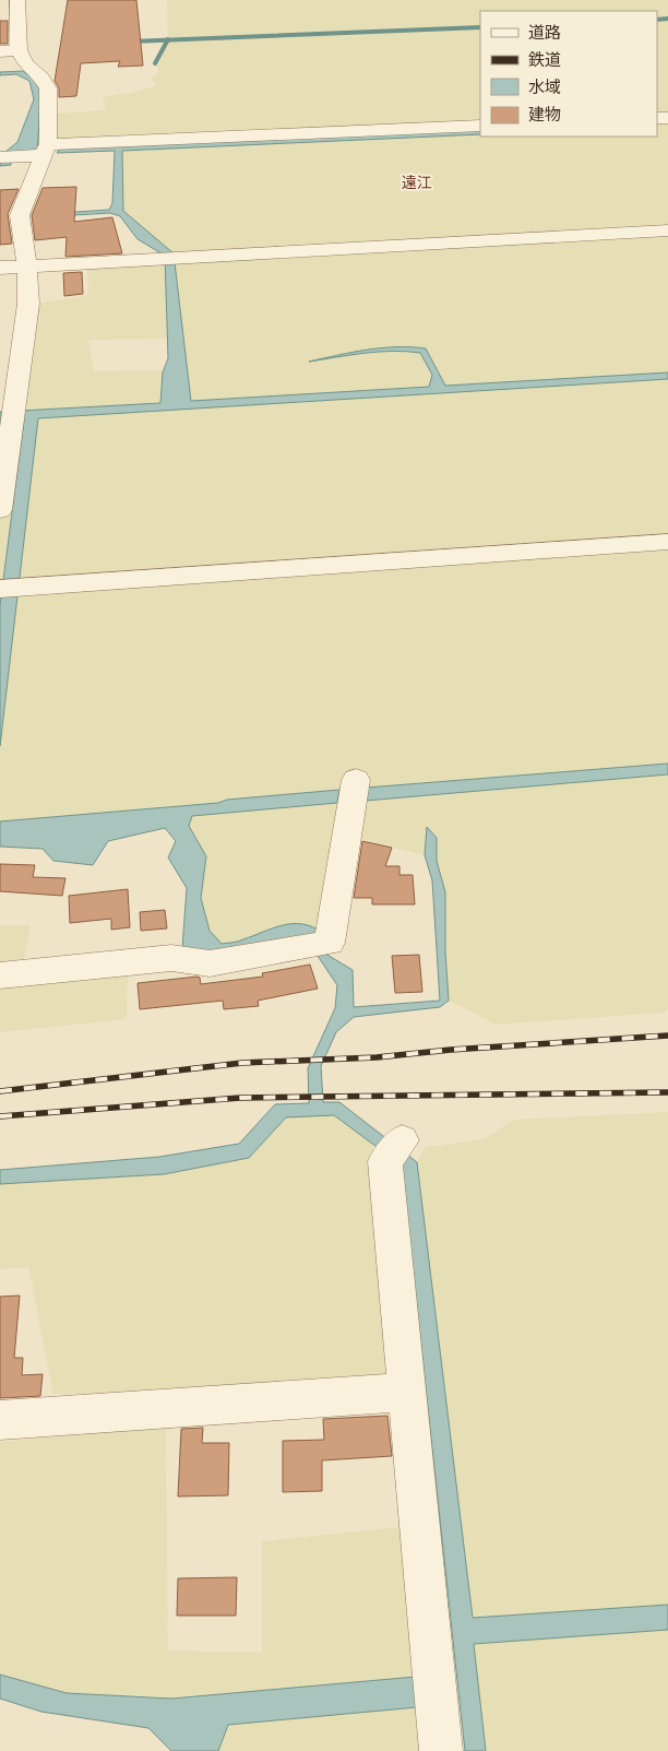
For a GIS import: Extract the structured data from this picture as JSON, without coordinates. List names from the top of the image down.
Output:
{
  "districts": ["遠江"],
  "legend": [
    "道路",
    "鉄道",
    "水域",
    "建物"
  ]
}
